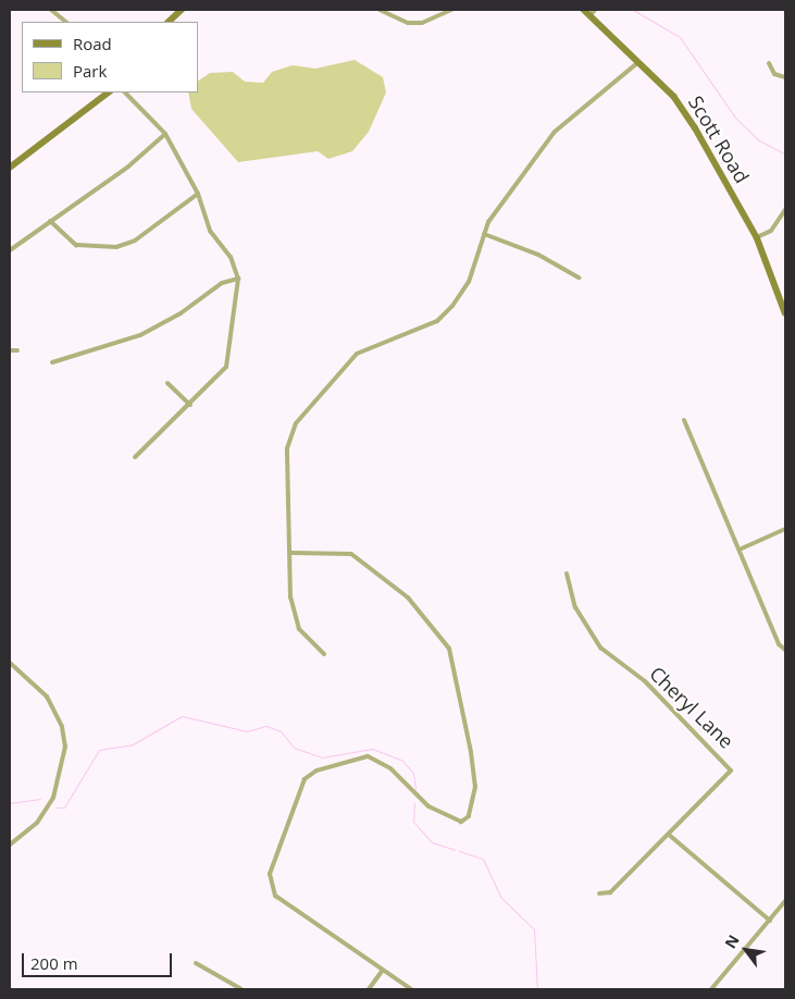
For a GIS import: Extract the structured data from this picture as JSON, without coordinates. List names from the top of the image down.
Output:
{
  "streets": {
    "main road": ["Scott Road"],
    "street": ["Cheryl Lane"]
  },
  "legend": ["Road", "Park"],
  "scale_bar": "200 m",
  "north": "top left"
}
